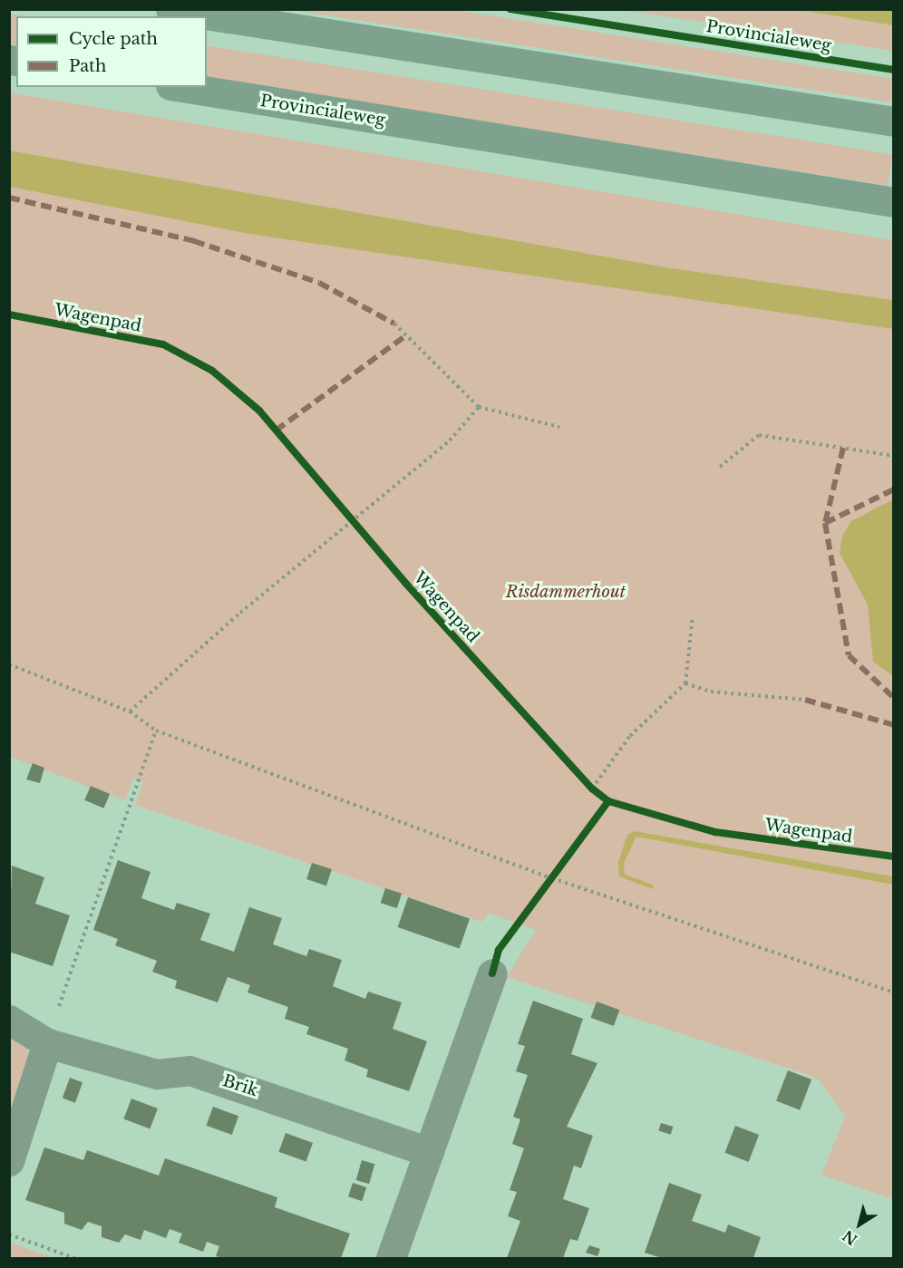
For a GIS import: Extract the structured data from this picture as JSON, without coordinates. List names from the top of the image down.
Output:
{
  "streets": {
    "main road": ["Provincialeweg"],
    "street": ["Brik"],
    "cycle path": ["Wagenpad"]
  },
  "parks": ["Risdammerhout"],
  "legend": ["Cycle path", "Path"],
  "north": "bottom left"
}
